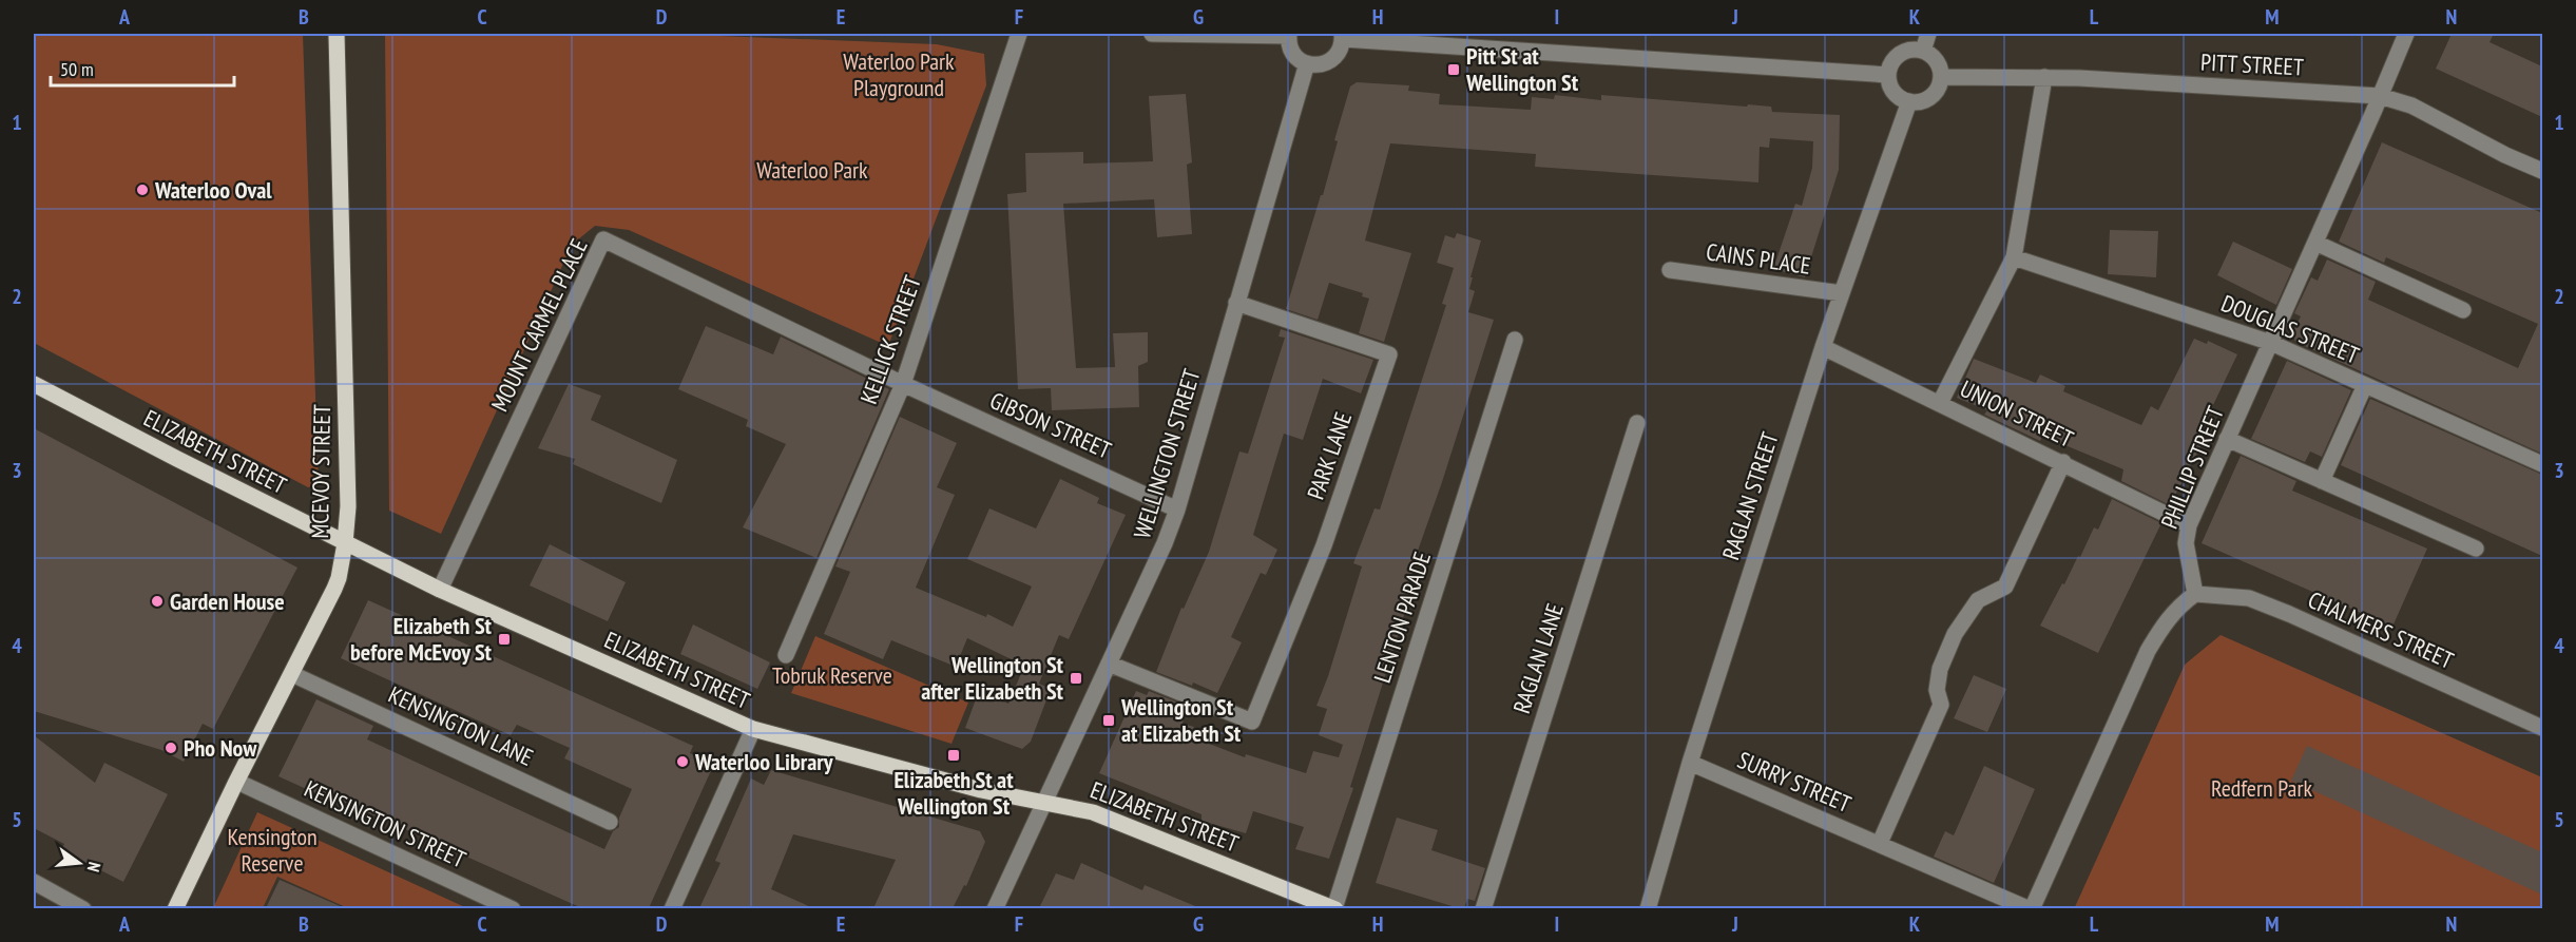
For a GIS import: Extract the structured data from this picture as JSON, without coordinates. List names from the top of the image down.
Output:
{
  "streets": {
    "main road": ["ELIZABETH STREET", "MCEVOY STREET"],
    "street": [
      "PITT STREET",
      "CAINS PLACE",
      "MOUNT CARMEL PLACE",
      "DOUGLAS STREET",
      "KELLICK STREET",
      "UNION STREET",
      "GIBSON STREET",
      "WELLINGTON STREET",
      "PARK LANE",
      "PHILLIP STREET",
      "RAGLAN STREET",
      "LENTON PARADE",
      "CHALMERS STREET",
      "RAGLAN LANE",
      "KENSINGTON LANE",
      "SURRY STREET",
      "KENSINGTON STREET"
    ]
  },
  "crossings": [
    ["PITT STREET", "PHILLIP STREET"],
    ["PITT STREET", "RAGLAN STREET"],
    ["CAINS PLACE", "RAGLAN STREET"],
    ["MOUNT CARMEL PLACE", "KELLICK STREET"],
    ["MOUNT CARMEL PLACE", "GIBSON STREET"],
    ["MOUNT CARMEL PLACE", "ELIZABETH STREET"],
    ["DOUGLAS STREET", "PHILLIP STREET"],
    ["KELLICK STREET", "GIBSON STREET"],
    ["UNION STREET", "PHILLIP STREET"],
    ["UNION STREET", "RAGLAN STREET"],
    ["GIBSON STREET", "WELLINGTON STREET"],
    ["ELIZABETH STREET", "WELLINGTON STREET"],
    ["ELIZABETH STREET", "MCEVOY STREET"],
    ["ELIZABETH STREET", "LENTON PARADE"],
    ["WELLINGTON STREET", "PARK LANE"],
    ["PHILLIP STREET", "CHALMERS STREET"],
    ["MCEVOY STREET", "KENSINGTON LANE"],
    ["MCEVOY STREET", "KENSINGTON STREET"],
    ["RAGLAN STREET", "SURRY STREET"]
  ],
  "parks": [
    "Waterloo Park Playground",
    "Waterloo Park",
    "Tobruk Reserve",
    "Redfern Park",
    "Kensington Reserve"
  ],
  "places": {
    "transit": [
      "Pitt St at Wellington St",
      "Elizabeth St before McEvoy St",
      "Wellington St after Elizabeth St",
      "Wellington St at Elizabeth St",
      "Elizabeth St at Wellington St"
    ],
    "other": [
      "Waterloo Oval",
      "Garden House",
      "Pho Now",
      "Waterloo Library"
    ]
  },
  "scale_bar": "50 m",
  "north": "right",
  "grid": {
    "columns": [
      "A",
      "B",
      "C",
      "D",
      "E",
      "F",
      "G",
      "H",
      "I",
      "J",
      "K",
      "L",
      "M",
      "N"
    ],
    "rows": [
      "1",
      "2",
      "3",
      "4",
      "5"
    ]
  }
}
